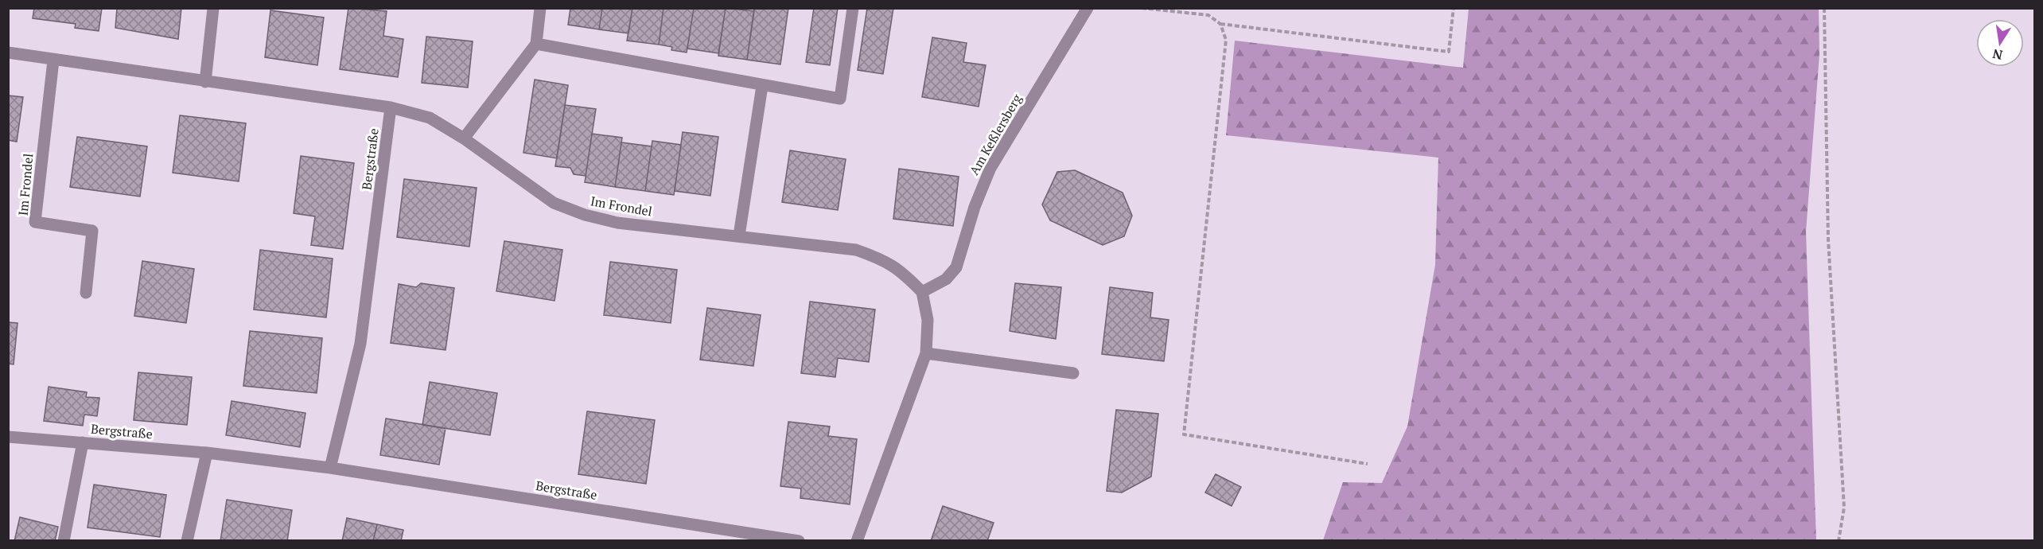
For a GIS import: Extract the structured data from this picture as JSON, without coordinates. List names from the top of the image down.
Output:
{
  "streets": {
    "street": ["Am Keßlersberg", "Bergstraße", "Im Frondel"]
  },
  "crossings": [
    ["Am Keßlersberg", "Im Frondel"],
    ["Bergstraße", "Im Frondel"]
  ],
  "north": "bottom"
}
